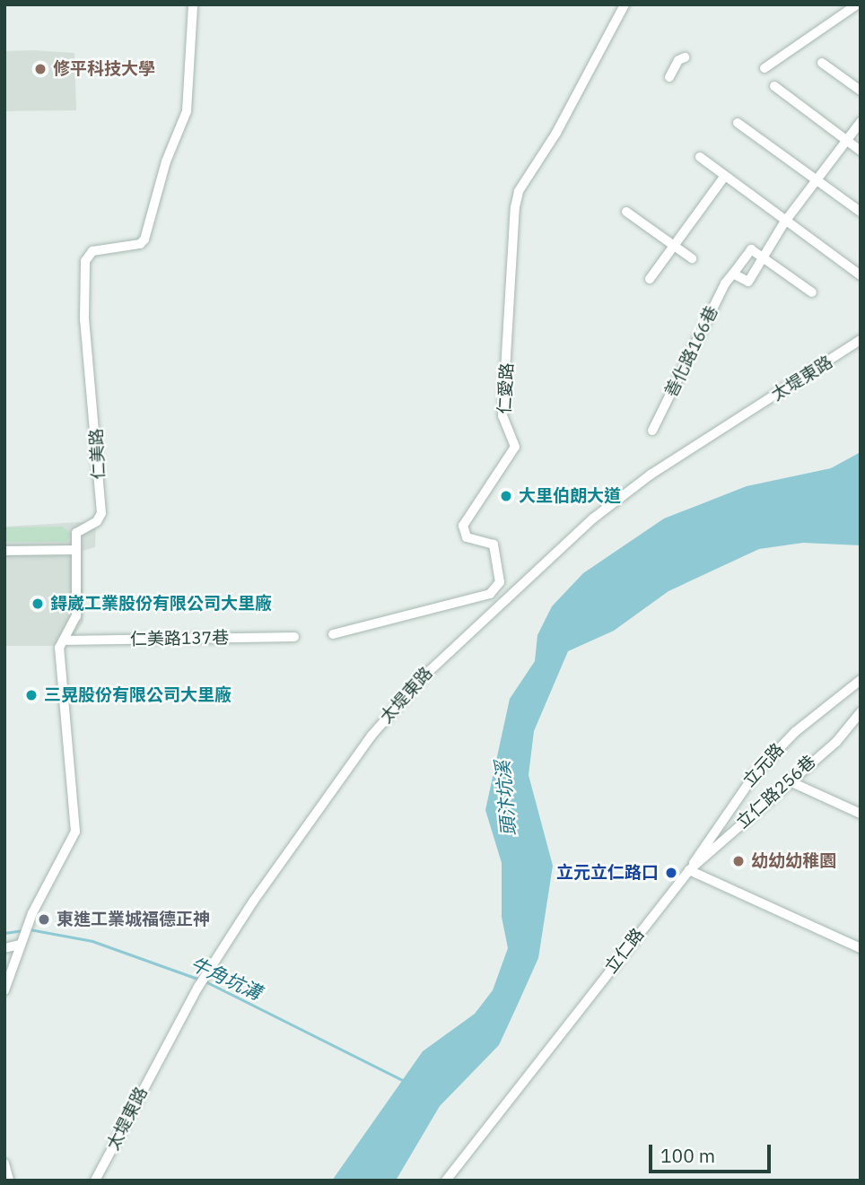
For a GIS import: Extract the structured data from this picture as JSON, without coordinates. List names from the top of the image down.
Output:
{
  "streets": {
    "street": [
      "善化路166巷",
      "太堤東路",
      "仁愛路",
      "仁美路",
      "仁美路137巷",
      "立元路",
      "立仁路256巷",
      "立仁路"
    ]
  },
  "crossings": [
    ["仁美路", "仁美路137巷"],
    ["立元路", "立仁路256巷"],
    ["立元路", "立仁路"],
    ["立仁路256巷", "立仁路"]
  ],
  "water": ["頭汴坑溪", "牛角坑溝"],
  "places": [
    "修平科技大學",
    "大里伯朗大道",
    "鍀崴工業股份有限公司大里廠",
    "三晃股份有限公司大里廠",
    "幼幼幼稚園",
    "立元立仁路口",
    "東進工業城福德正神"
  ],
  "scale_bar": "100 m"
}
